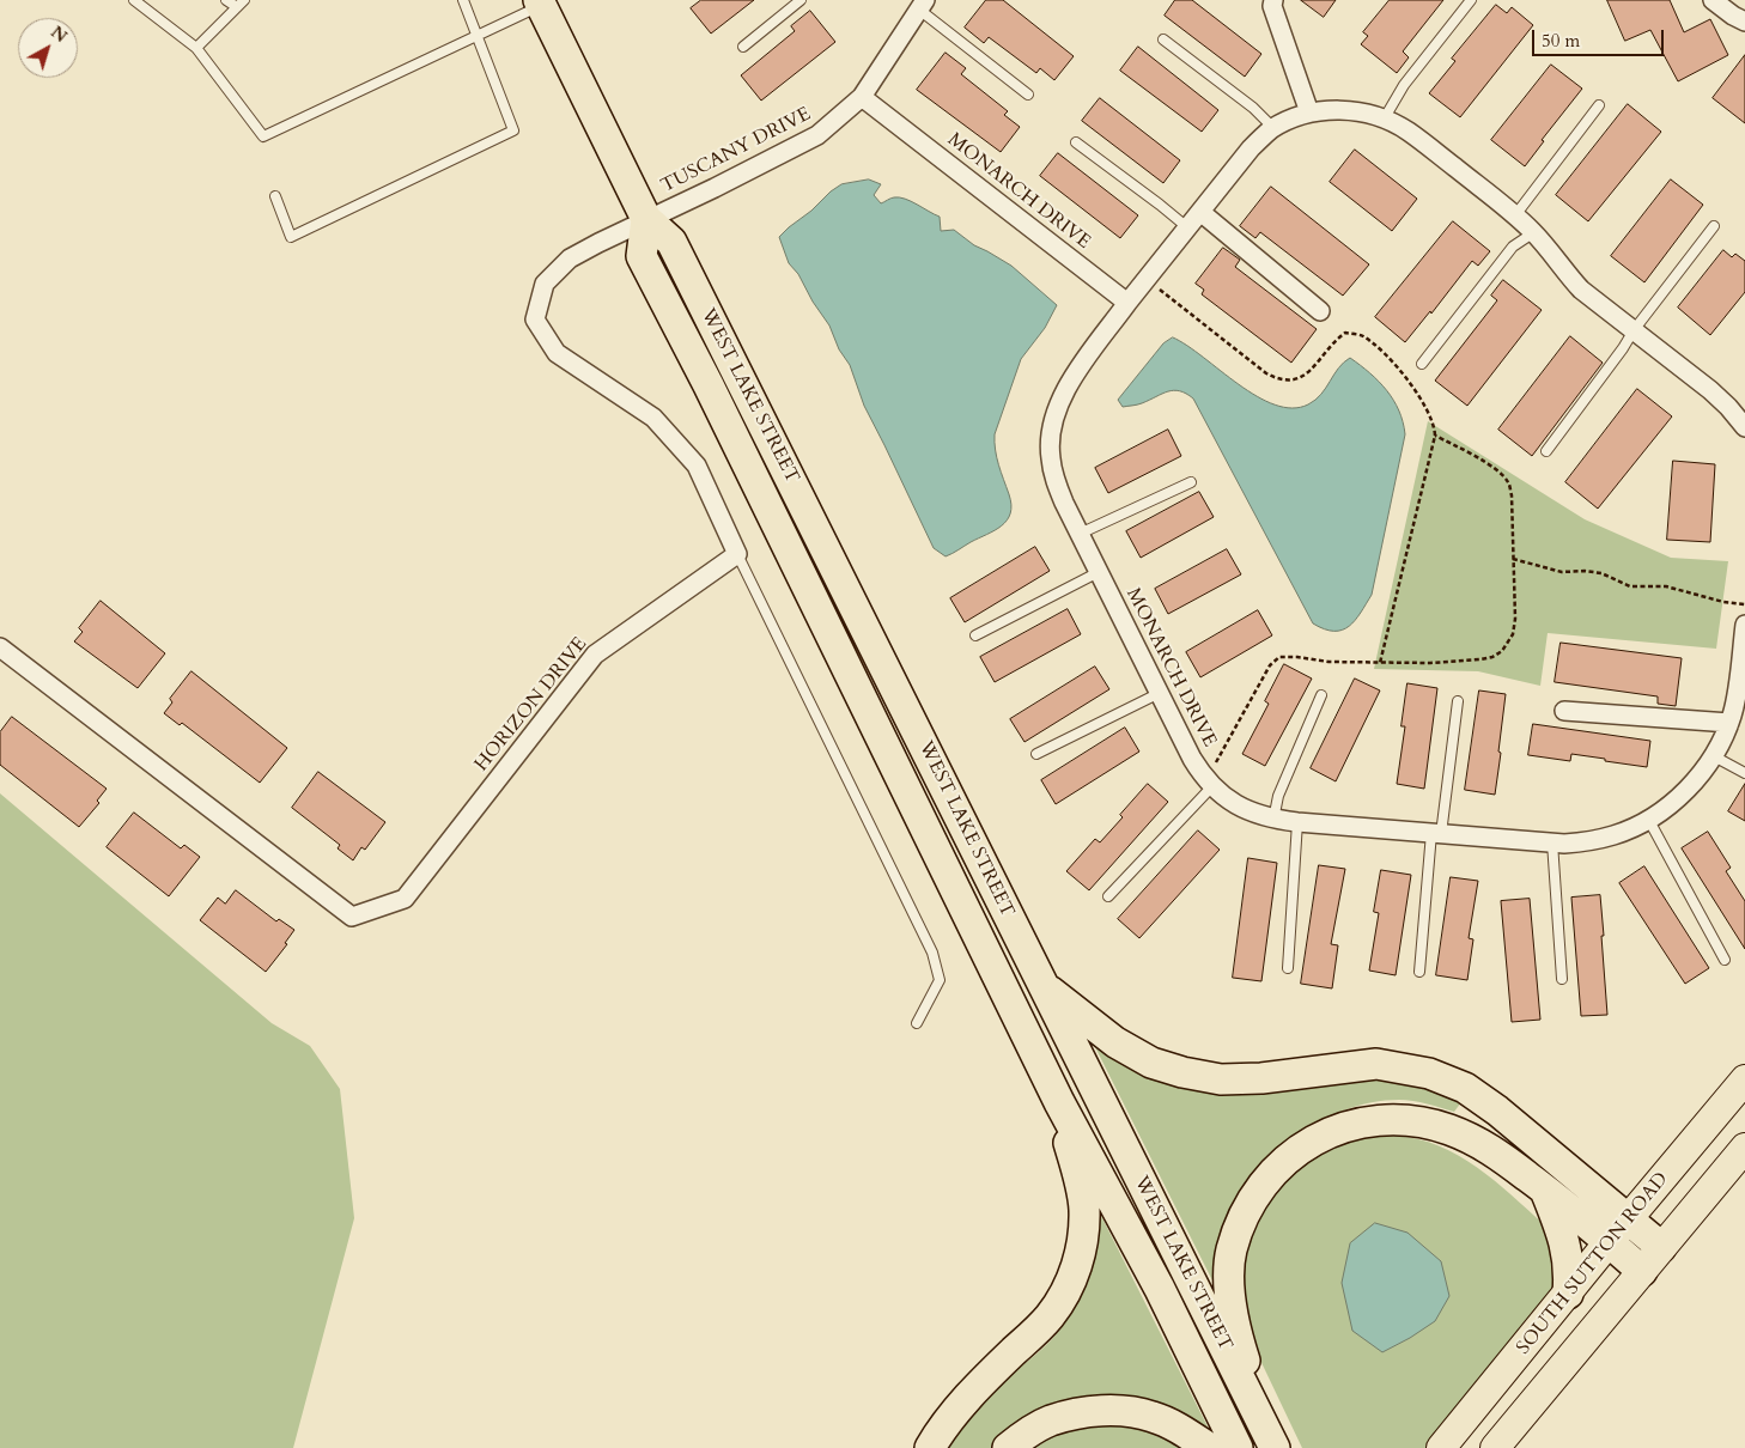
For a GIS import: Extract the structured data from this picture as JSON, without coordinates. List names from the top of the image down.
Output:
{
  "streets": {
    "highway": ["WEST LAKE STREET"],
    "main road": ["SOUTH SUTTON ROAD"],
    "street": ["TUSCANY DRIVE", "MONARCH DRIVE", "HORIZON DRIVE"]
  },
  "crossings": [
    ["TUSCANY DRIVE", "MONARCH DRIVE"],
    ["TUSCANY DRIVE", "WEST LAKE STREET"]
  ],
  "scale_bar": "50 m",
  "north": "top right"
}
